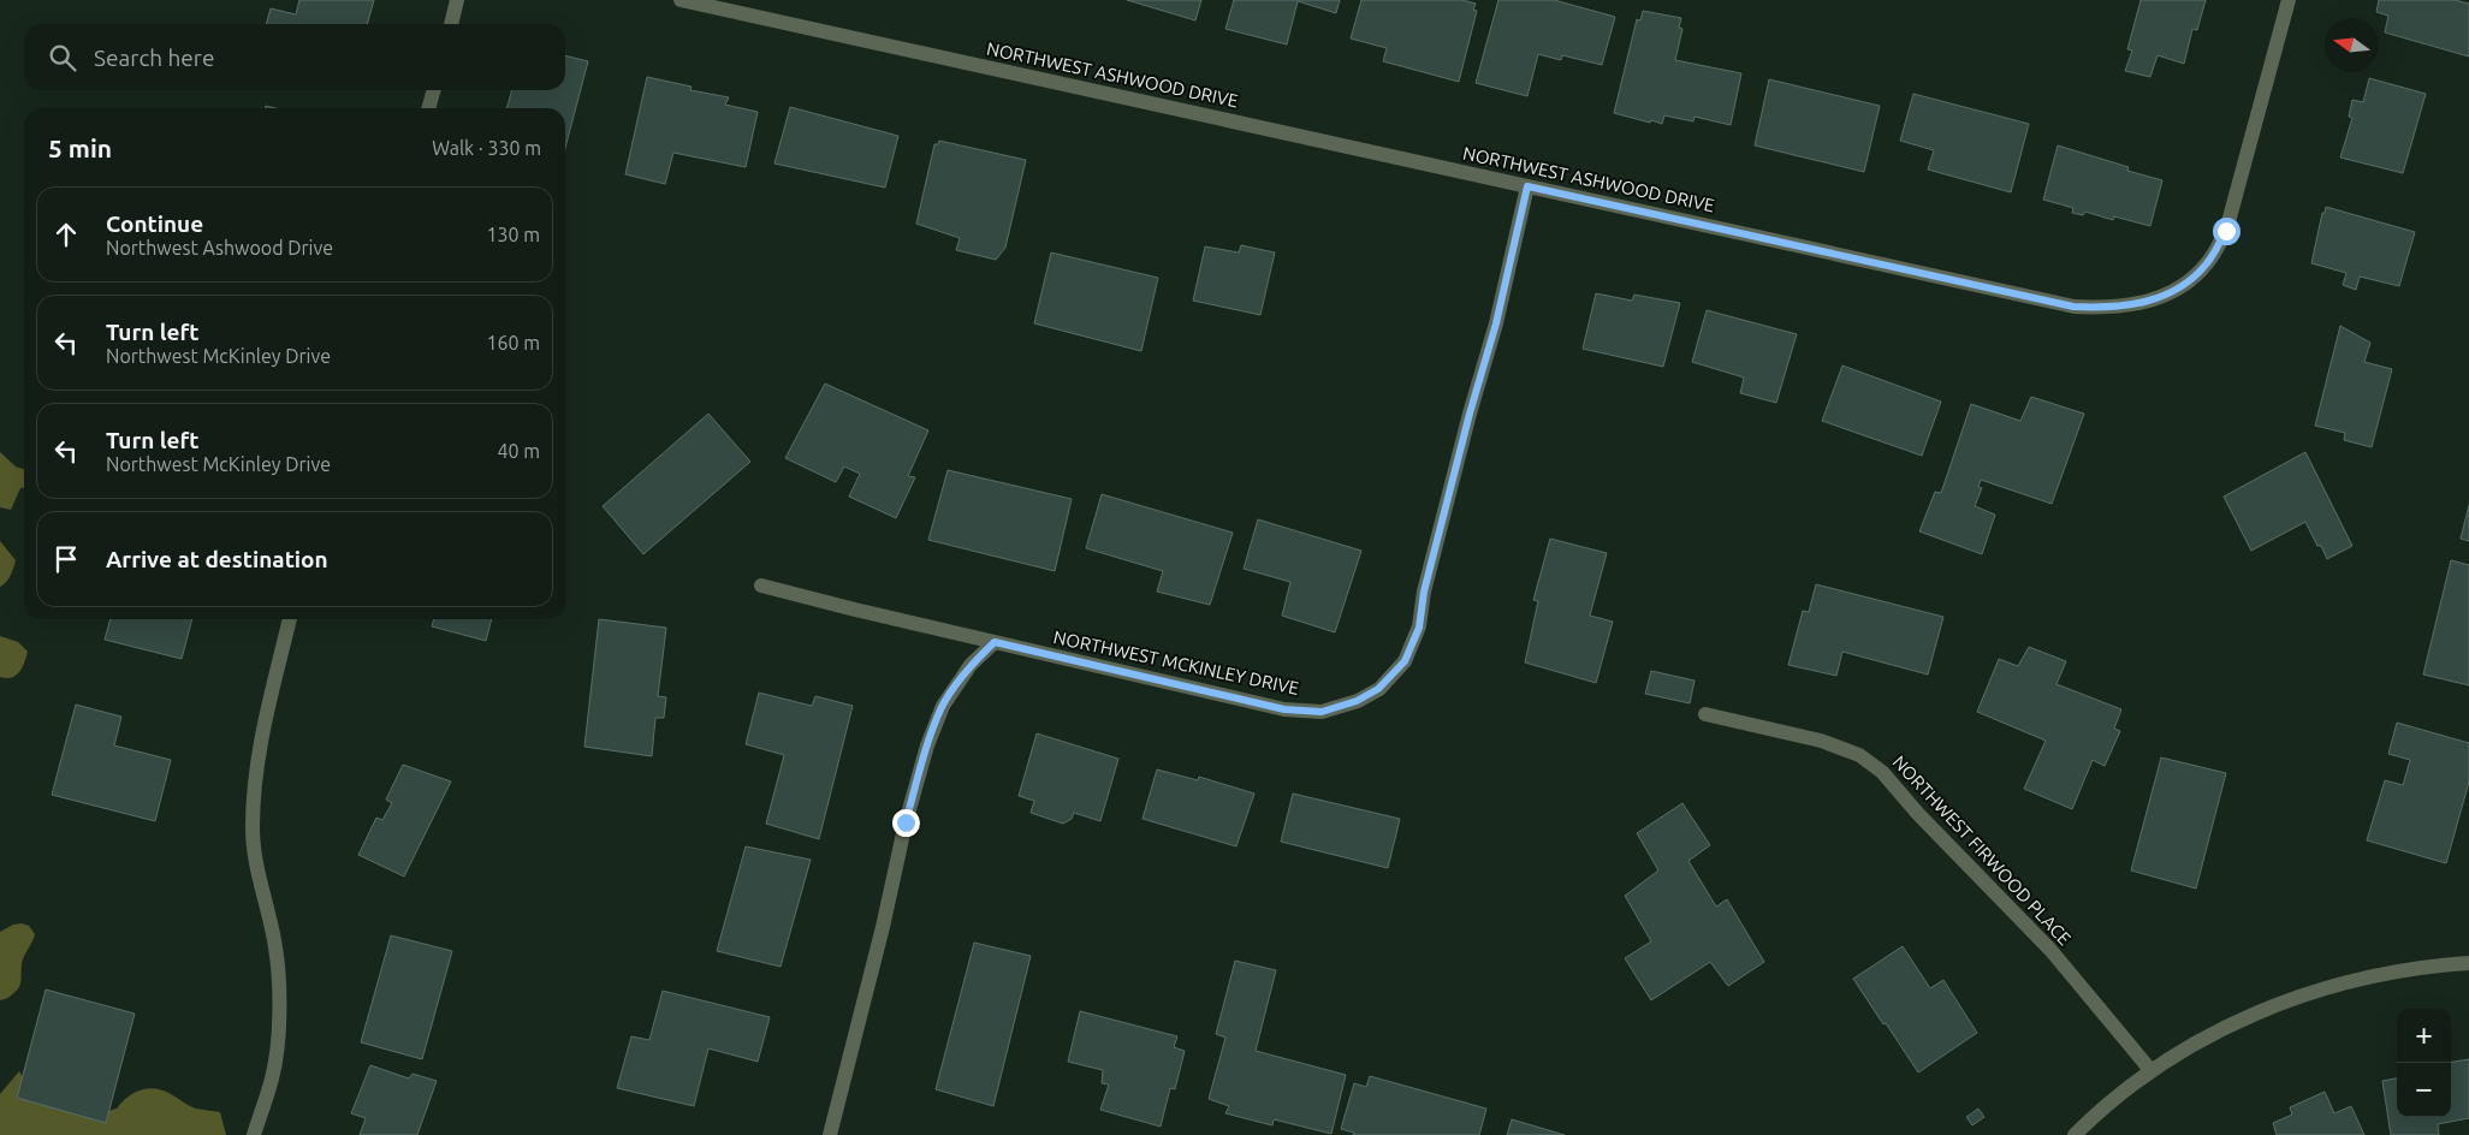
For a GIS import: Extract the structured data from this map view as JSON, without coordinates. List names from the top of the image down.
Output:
{
  "streets": {
    "street": ["NORTHWEST ASHWOOD DRIVE", "NORTHWEST MCKINLEY DRIVE", "NORTHWEST FIRWOOD PLACE"]
  },
  "crossings": [
    ["NORTHWEST ASHWOOD DRIVE", "NORTHWEST MCKINLEY DRIVE"]
  ],
  "north": "left",
  "page": {
    "search": "Search here",
    "heading": ["5 min", "Walk · 330 m"],
    "list": [
      ["Continue", "Northwest Ashwood Drive", "130 m"],
      ["Turn left", "Northwest McKinley Drive", "160 m"],
      ["Turn left", "Northwest McKinley Drive", "40 m"],
      "Arrive at destination"
    ],
    "map_buttons": ["+", "−"]
  }
}
